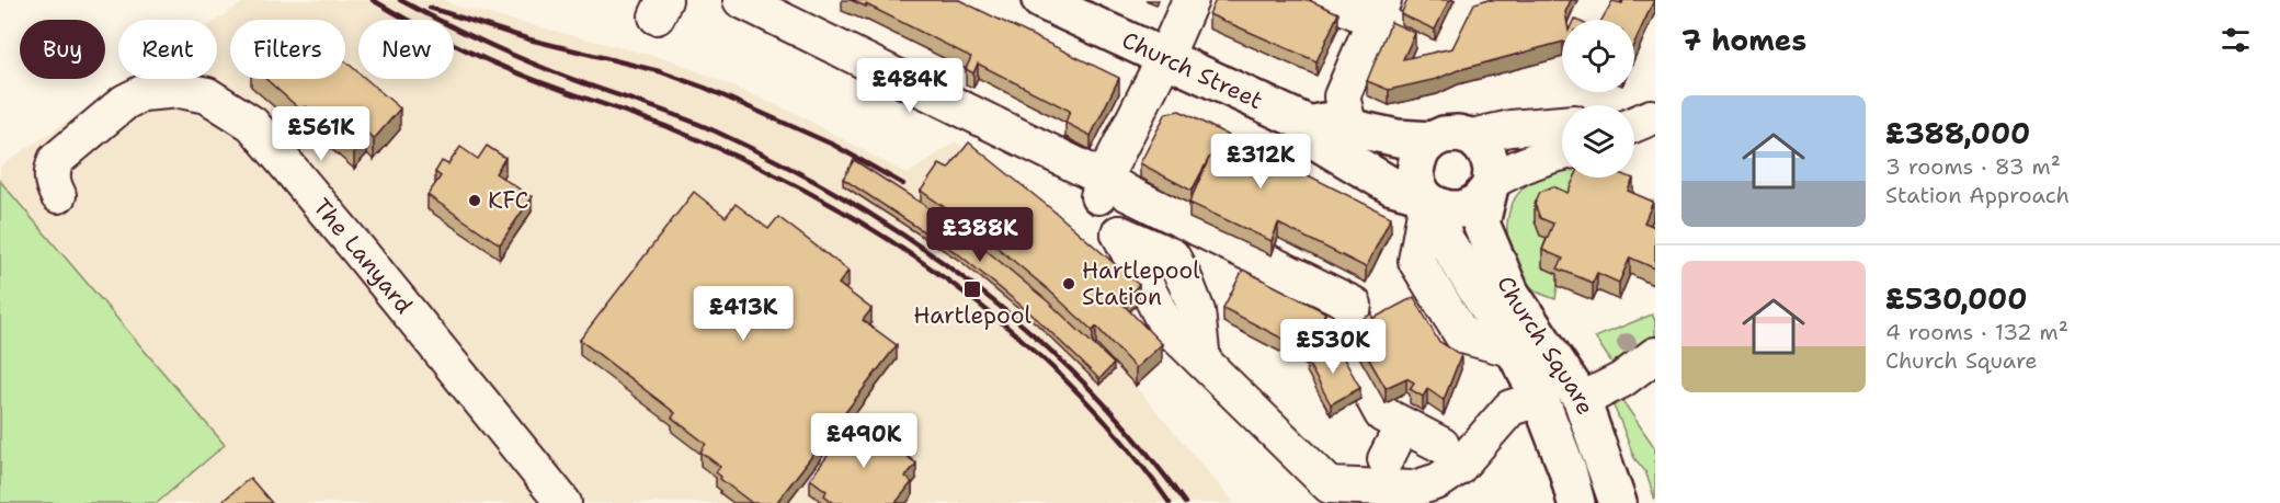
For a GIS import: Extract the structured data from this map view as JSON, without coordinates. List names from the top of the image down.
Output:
{
  "streets": {
    "main road": ["Church Street", "Church Square"],
    "street": ["The Lanyard"]
  },
  "crossings": [
    ["Church Street", "Church Square"]
  ],
  "places": {
    "other": ["KFC", "Hartlepool Station"],
    "transit": ["Hartlepool"]
  },
  "page": {
    "heading": "7 homes",
    "chip": [
      "Buy",
      "Rent",
      "Filters",
      "New"
    ],
    "price": [
      "£484K",
      "£561K",
      "£312K",
      "£388K",
      "£413K",
      "£530K",
      "£490K"
    ],
    "list": [
      {
        "name": "£388,000",
        "note": "3 rooms · 83 m² · Station Approach"
      },
      {
        "name": "£530,000",
        "note": "4 rooms · 132 m² · Church Square"
      }
    ]
  }
}
